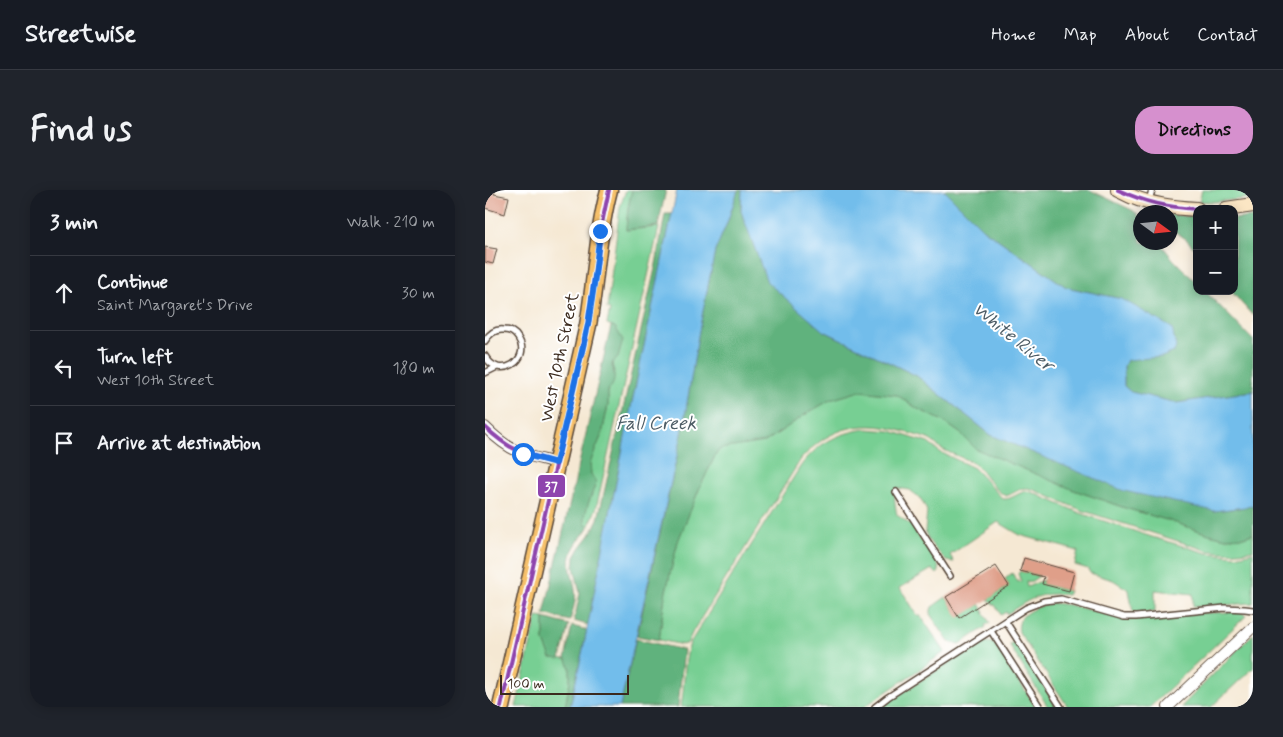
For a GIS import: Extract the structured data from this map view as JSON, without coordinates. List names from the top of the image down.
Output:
{
  "streets": {
    "main road": ["West 10th Street"]
  },
  "water": ["White River", "Fall Creek"],
  "lines": ["transit line 37"],
  "scale_bar": "100 m",
  "north": "right",
  "page": {
    "header": "Streetwise",
    "nav": [
      "Home",
      "Map",
      "About",
      "Contact"
    ],
    "buttons": "Directions",
    "title": "Find us",
    "heading": ["3 min", "Walk · 210 m"],
    "map_buttons": ["+", "−"],
    "list": [
      ["Continue", "Saint Margaret's Drive", "30 m"],
      ["Turn left", "West 10th Street", "180 m"],
      "Arrive at destination"
    ],
    "scale": "100 m"
  }
}
